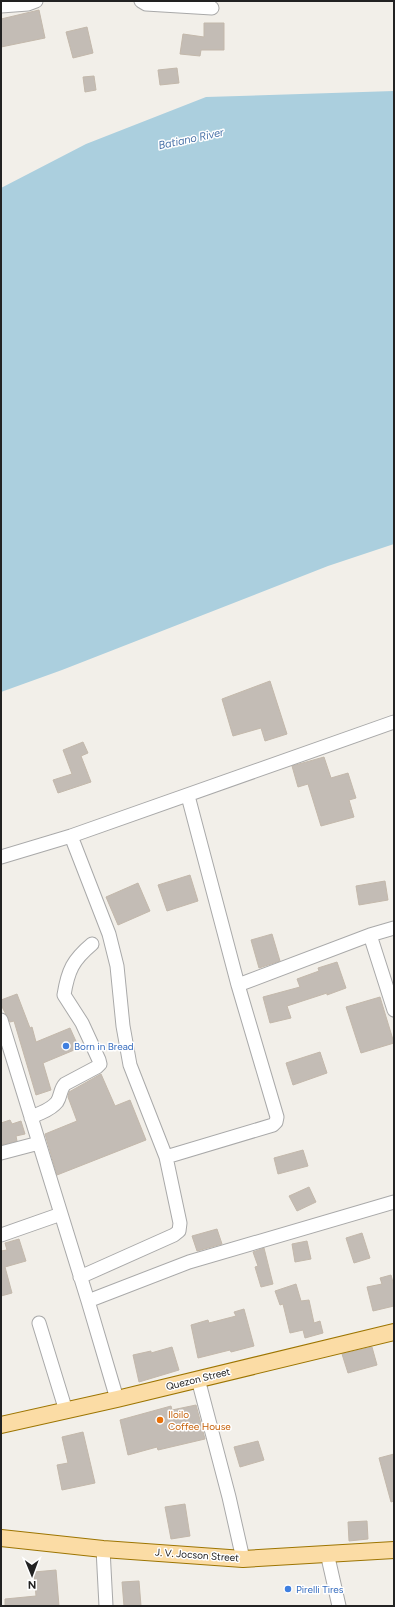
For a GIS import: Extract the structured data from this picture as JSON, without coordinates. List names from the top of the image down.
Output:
{
  "streets": {
    "main road": ["Quezon Street", "J. V. Jocson Street"]
  },
  "water": ["Batiano River"],
  "places": ["Born in Bread", "Iloilo Coffee House", "Pirelli Tires"],
  "north": "bottom"
}
